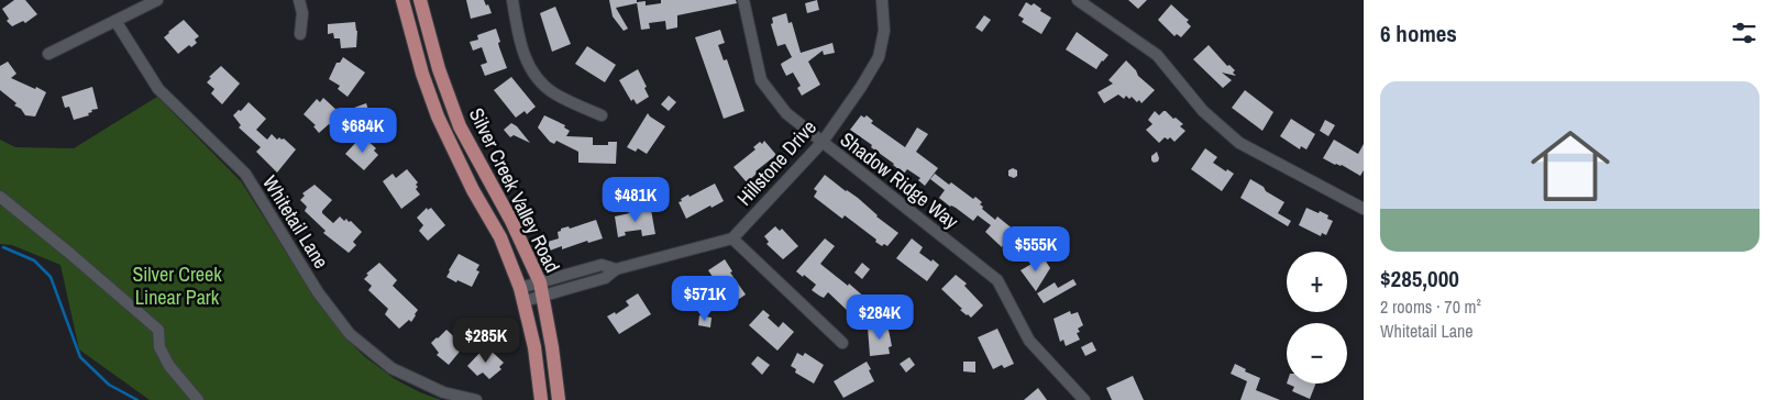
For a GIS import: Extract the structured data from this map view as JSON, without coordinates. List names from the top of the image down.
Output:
{
  "streets": {
    "main road": ["Silver Creek Valley Road"],
    "street": ["Hillstone Drive", "Shadow Ridge Way", "Whitetail Lane"]
  },
  "crossings": [
    ["Hillstone Drive", "Shadow Ridge Way"]
  ],
  "parks": ["Silver Creek Linear Park"],
  "page": {
    "heading": "6 homes",
    "list": [
      {
        "name": "$285,000",
        "note": "2 rooms · 70 m² · Whitetail Lane"
      }
    ],
    "price": [
      "$684K",
      "$481K",
      "$555K",
      "$571K",
      "$284K",
      "$285K"
    ],
    "map_buttons": ["+", "−"]
  }
}
